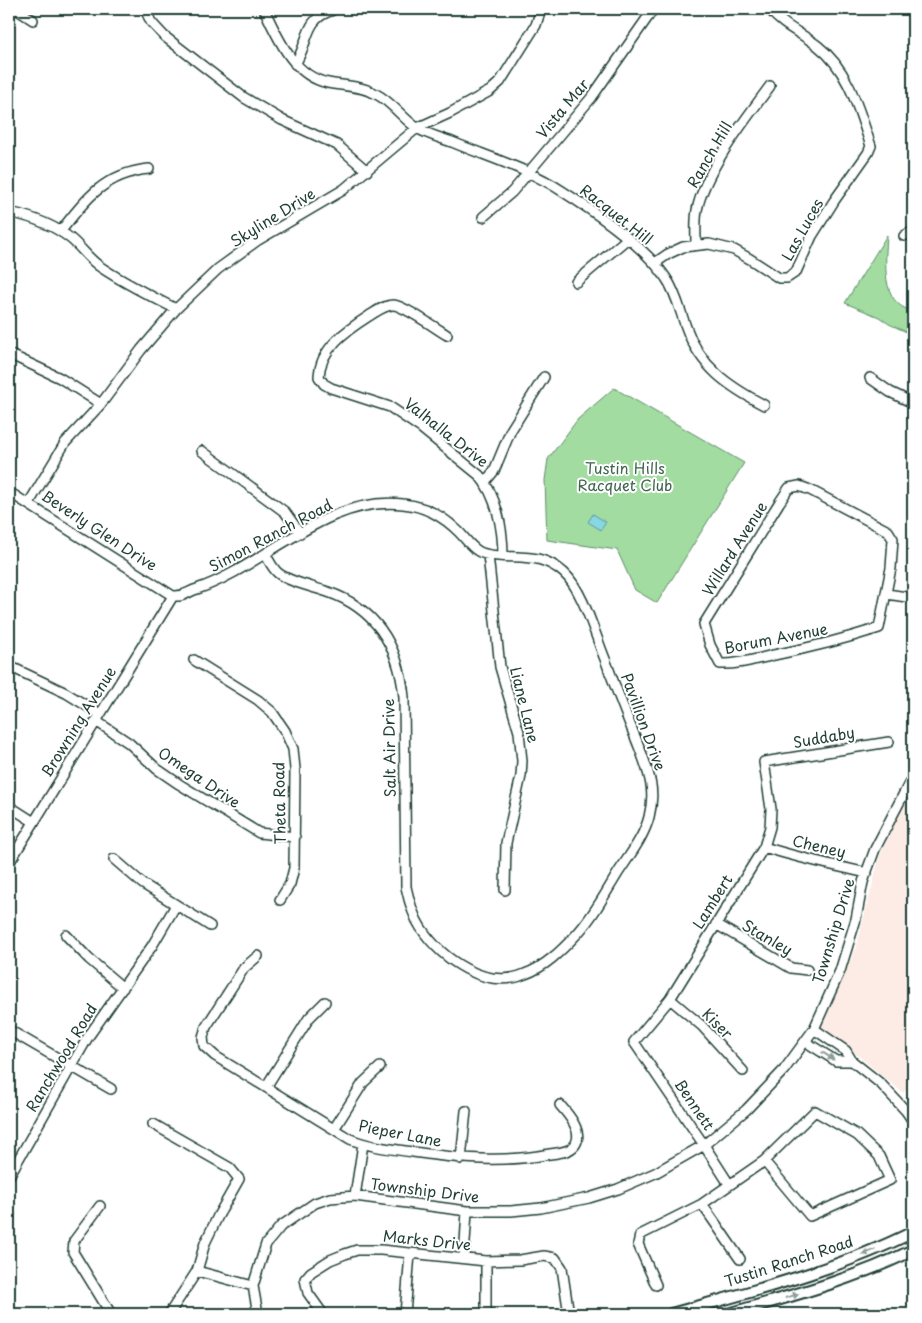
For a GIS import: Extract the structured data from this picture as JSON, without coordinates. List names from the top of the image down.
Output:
{
  "streets": {
    "main road": ["Tustin Ranch Road"],
    "street": [
      "Vista Mar",
      "Ranch Hill",
      "Racquet Hill",
      "Skyline Drive",
      "Las Luces",
      "Valhalla Drive",
      "Beverly Glen Drive",
      "Simon Ranch Road",
      "Willard Avenue",
      "Borum Avenue",
      "Liane Lane",
      "Browning Avenue",
      "Pavillion Drive",
      "Suddaby",
      "Salt Air Drive",
      "Omega Drive",
      "Theta Road",
      "Cheney",
      "Lambert",
      "Township Drive",
      "Stanley",
      "Kiser",
      "Ranchwood Road",
      "Bennett",
      "Pieper Lane",
      "Marks Drive"
    ]
  },
  "crossings": [
    ["Vista Mar", "Racquet Hill"],
    ["Ranch Hill", "Las Luces"],
    ["Racquet Hill", "Skyline Drive"],
    ["Racquet Hill", "Las Luces"],
    ["Skyline Drive", "Beverly Glen Drive"],
    ["Valhalla Drive", "Pavillion Drive"],
    ["Beverly Glen Drive", "Simon Ranch Road"],
    ["Beverly Glen Drive", "Browning Avenue"],
    ["Simon Ranch Road", "Liane Lane"],
    ["Simon Ranch Road", "Browning Avenue"],
    ["Simon Ranch Road", "Pavillion Drive"],
    ["Simon Ranch Road", "Salt Air Drive"],
    ["Willard Avenue", "Borum Avenue"],
    ["Liane Lane", "Pavillion Drive"],
    ["Browning Avenue", "Omega Drive"],
    ["Pavillion Drive", "Salt Air Drive"],
    ["Suddaby", "Lambert"],
    ["Omega Drive", "Theta Road"],
    ["Cheney", "Lambert"],
    ["Cheney", "Township Drive"],
    ["Lambert", "Stanley"],
    ["Lambert", "Kiser"],
    ["Lambert", "Bennett"],
    ["Township Drive", "Bennett"]
  ],
  "parks": ["Tustin Hills Racquet Club"]
}
